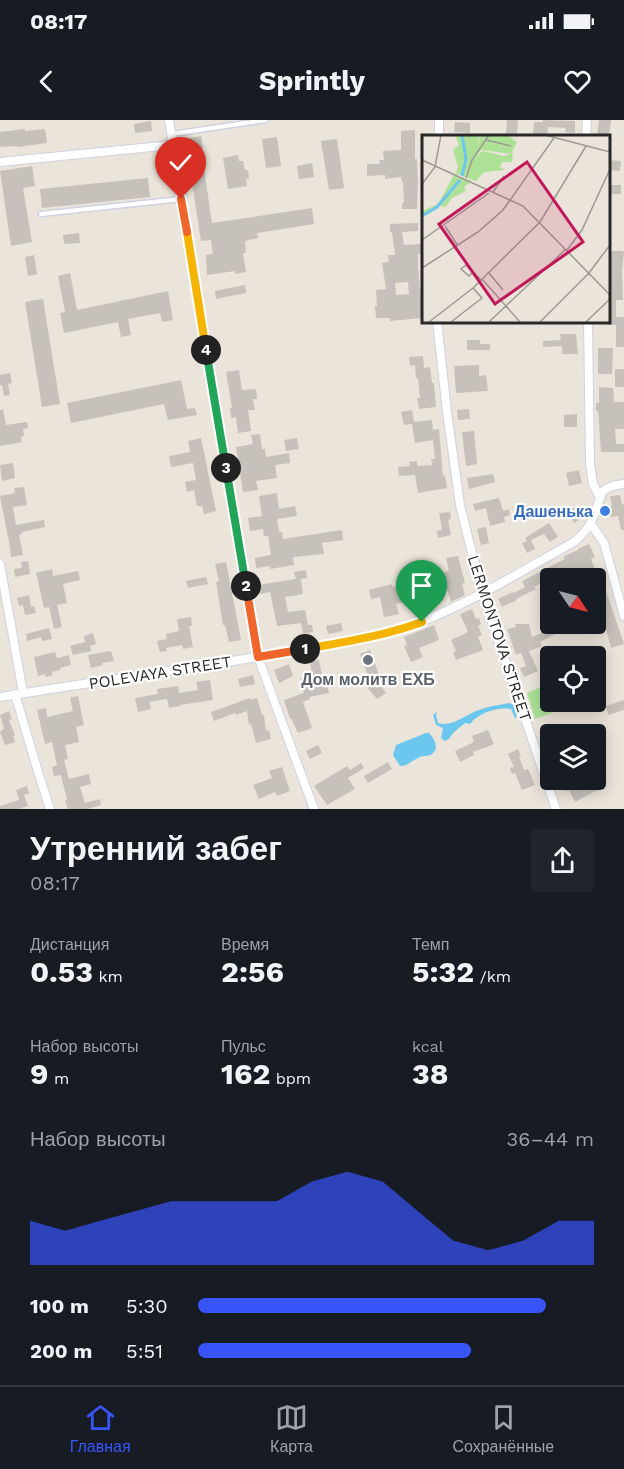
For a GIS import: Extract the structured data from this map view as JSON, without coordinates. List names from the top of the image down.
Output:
{
  "streets": {
    "street": ["LERMONTOVA STREET", "POLEVAYA STREET"]
  },
  "crossings": [
    ["LERMONTOVA STREET", "POLEVAYA STREET"]
  ],
  "places": ["Дашенька", "Дом молитв ЕХБ"],
  "north": "bottom right",
  "page": {
    "status": "08:17",
    "header": "Sprintly",
    "pins": [
      "4",
      "3",
      "2",
      "1"
    ],
    "heading": ["Утренний забег", "08:17"],
    "stats": [
      ["Дистанция", "0.53 km"],
      ["Время", "2:56"],
      ["Темп", "5:32 /km"],
      ["Набор высоты", "9 m"],
      ["Пульс", "162 bpm"],
      ["kcal", "38"]
    ],
    "chart": ["Набор высоты", "36–44 m"],
    "list": [
      {
        "name": "100 m",
        "note": "5:30"
      },
      {
        "name": "200 m",
        "note": "5:51"
      }
    ],
    "tabs": ["Главная", "Карта", "Сохранённые"]
  }
}
